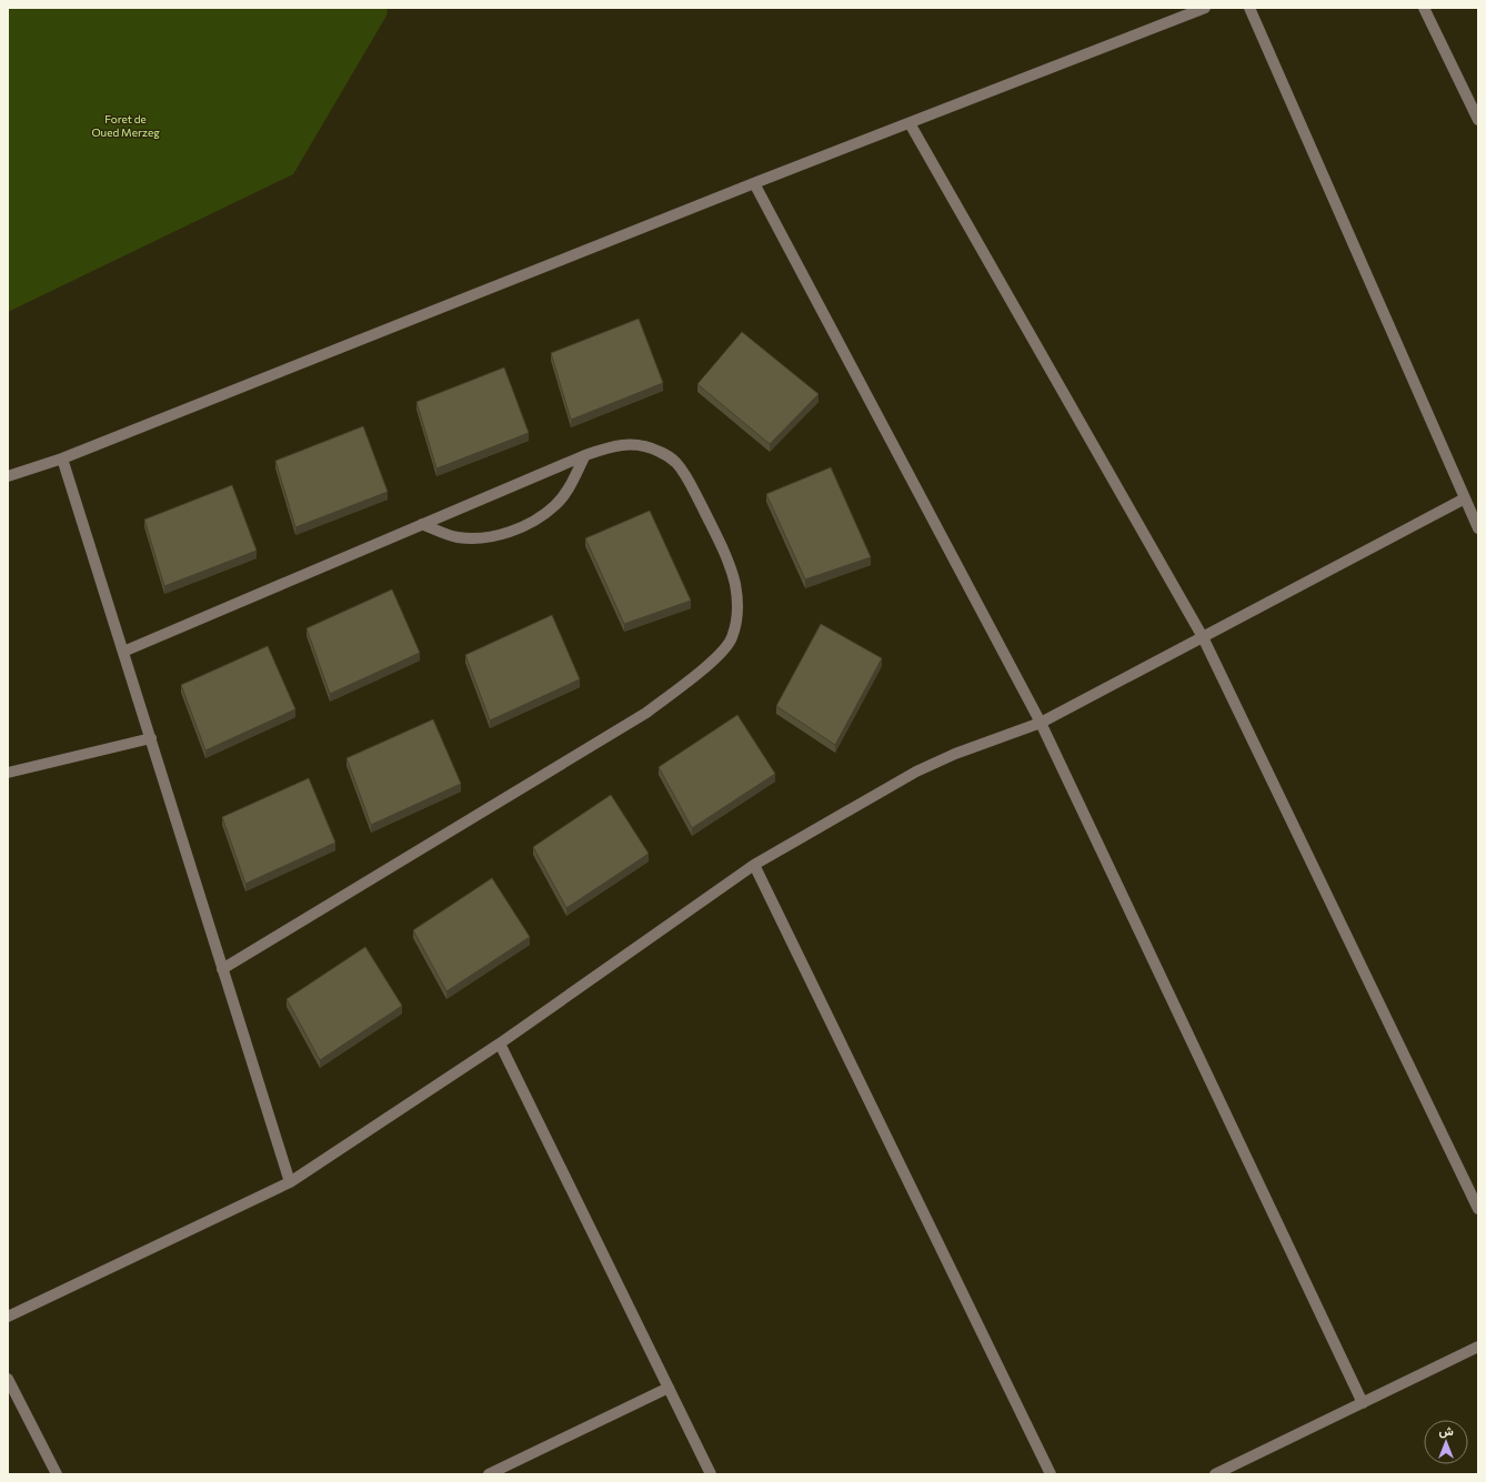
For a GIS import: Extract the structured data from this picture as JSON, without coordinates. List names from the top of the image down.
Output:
{
  "parks": ["Foret de Oued Merzeg"],
  "north": "top"
}
